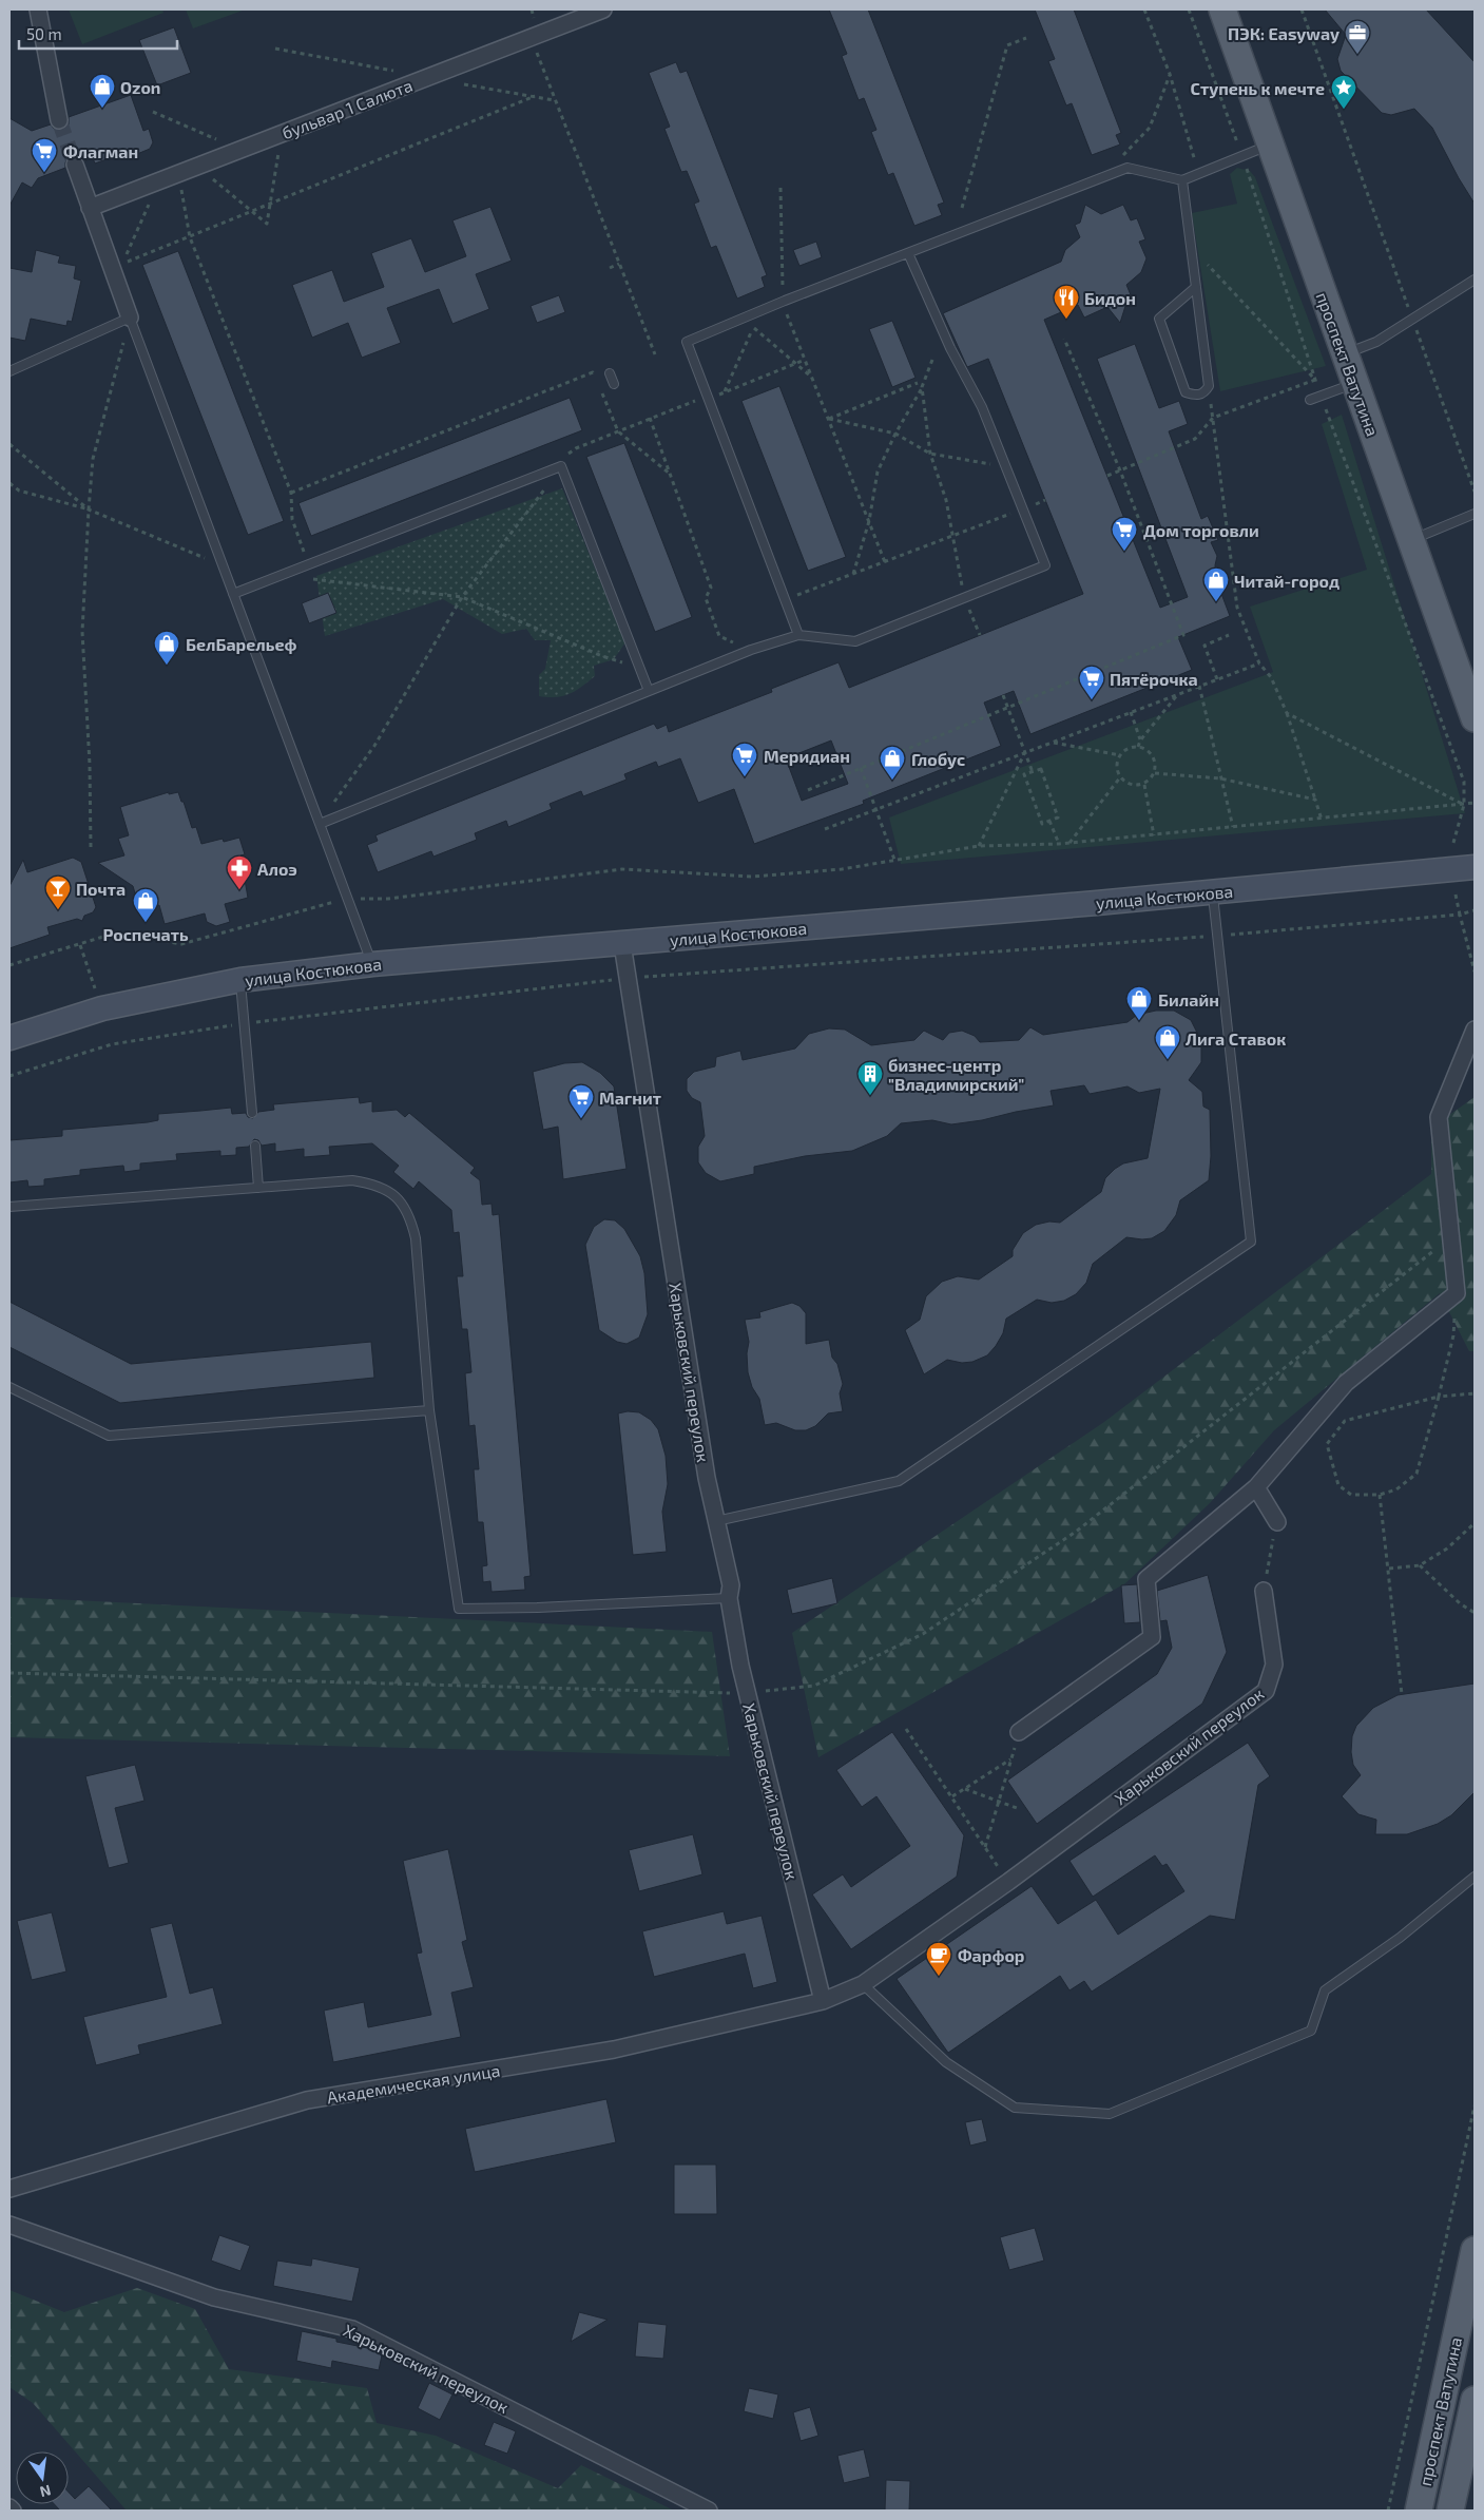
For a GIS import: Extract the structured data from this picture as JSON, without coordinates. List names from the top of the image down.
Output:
{
  "streets": {
    "main road": ["проспект Ватутина", "улица Костюкова"],
    "street": ["бульвар 1 Салюта", "Харьковский переулок", "Академическая улица"]
  },
  "crossings": [
    ["улица Костюкова", "Харьковский переулок"],
    ["Харьковский переулок", "Академическая улица"]
  ],
  "places": {
    "office": ["ПЭК: Easyway"],
    "shop": [
      "Ozon",
      "Читай-город",
      "БелБарельеф",
      "Глобус",
      "Роспечать",
      "Билайн",
      "Лига Ставок"
    ],
    "place": ["Ступень к мечте"],
    "supermarket": [
      "Флагман",
      "Дом торговли",
      "Пятёрочка",
      "Меридиан",
      "Магнит"
    ],
    "restaurant": ["Бидон"],
    "pharmacy": ["Алоэ"],
    "bar": ["Почта"],
    "building": ["бизнес-центр \"Владимирский\""],
    "cafe": ["Фарфор"]
  },
  "scale_bar": "50 m",
  "north": "bottom"
}
